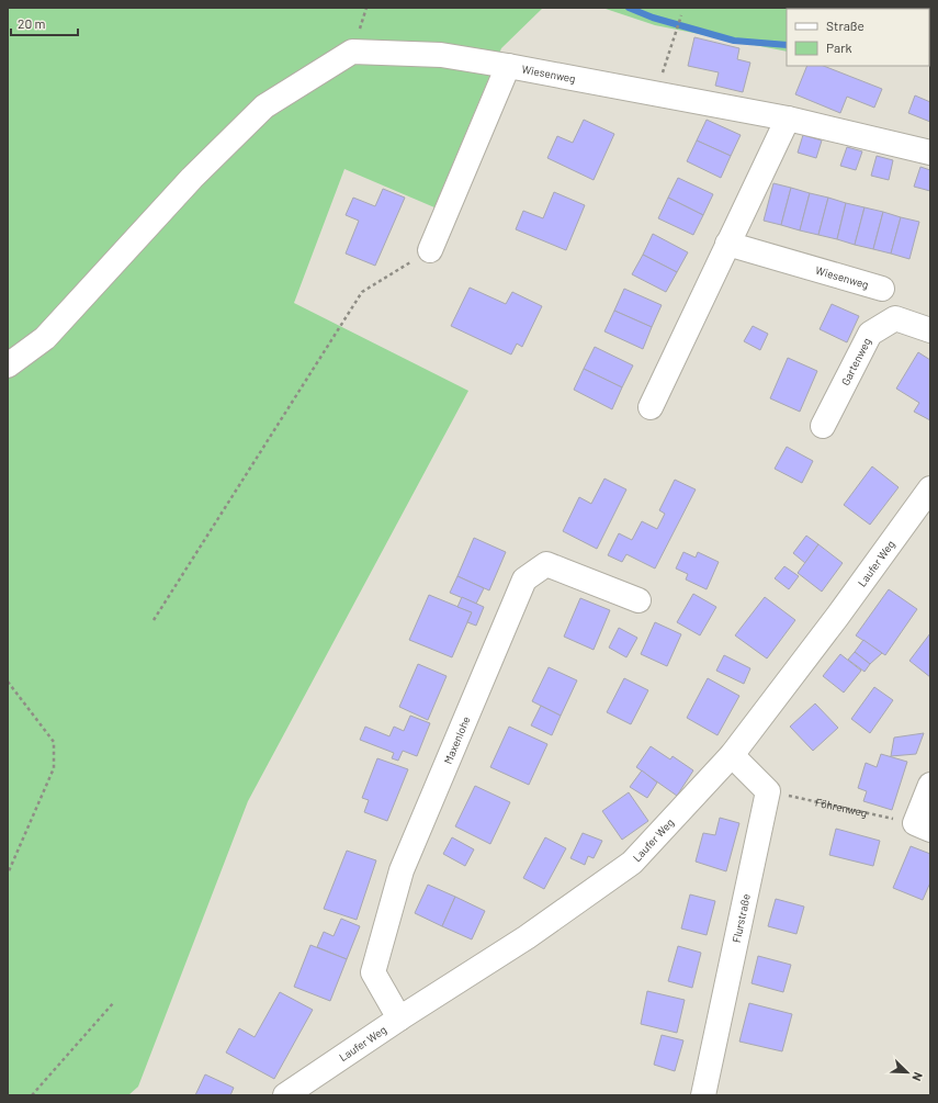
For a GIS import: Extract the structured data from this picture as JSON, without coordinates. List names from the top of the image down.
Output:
{
  "streets": {
    "street": [
      "Wiesenweg",
      "Gartenweg",
      "Laufer Weg",
      "Maxenlohe",
      "Flurstraße"
    ],
    "path": ["Föhrenweg"]
  },
  "crossings": [
    ["Laufer Weg", "Maxenlohe"],
    ["Föhrenweg", "Flurstraße"]
  ],
  "legend": ["Straße", "Park"],
  "scale_bar": "20 m",
  "north": "bottom right"
}
